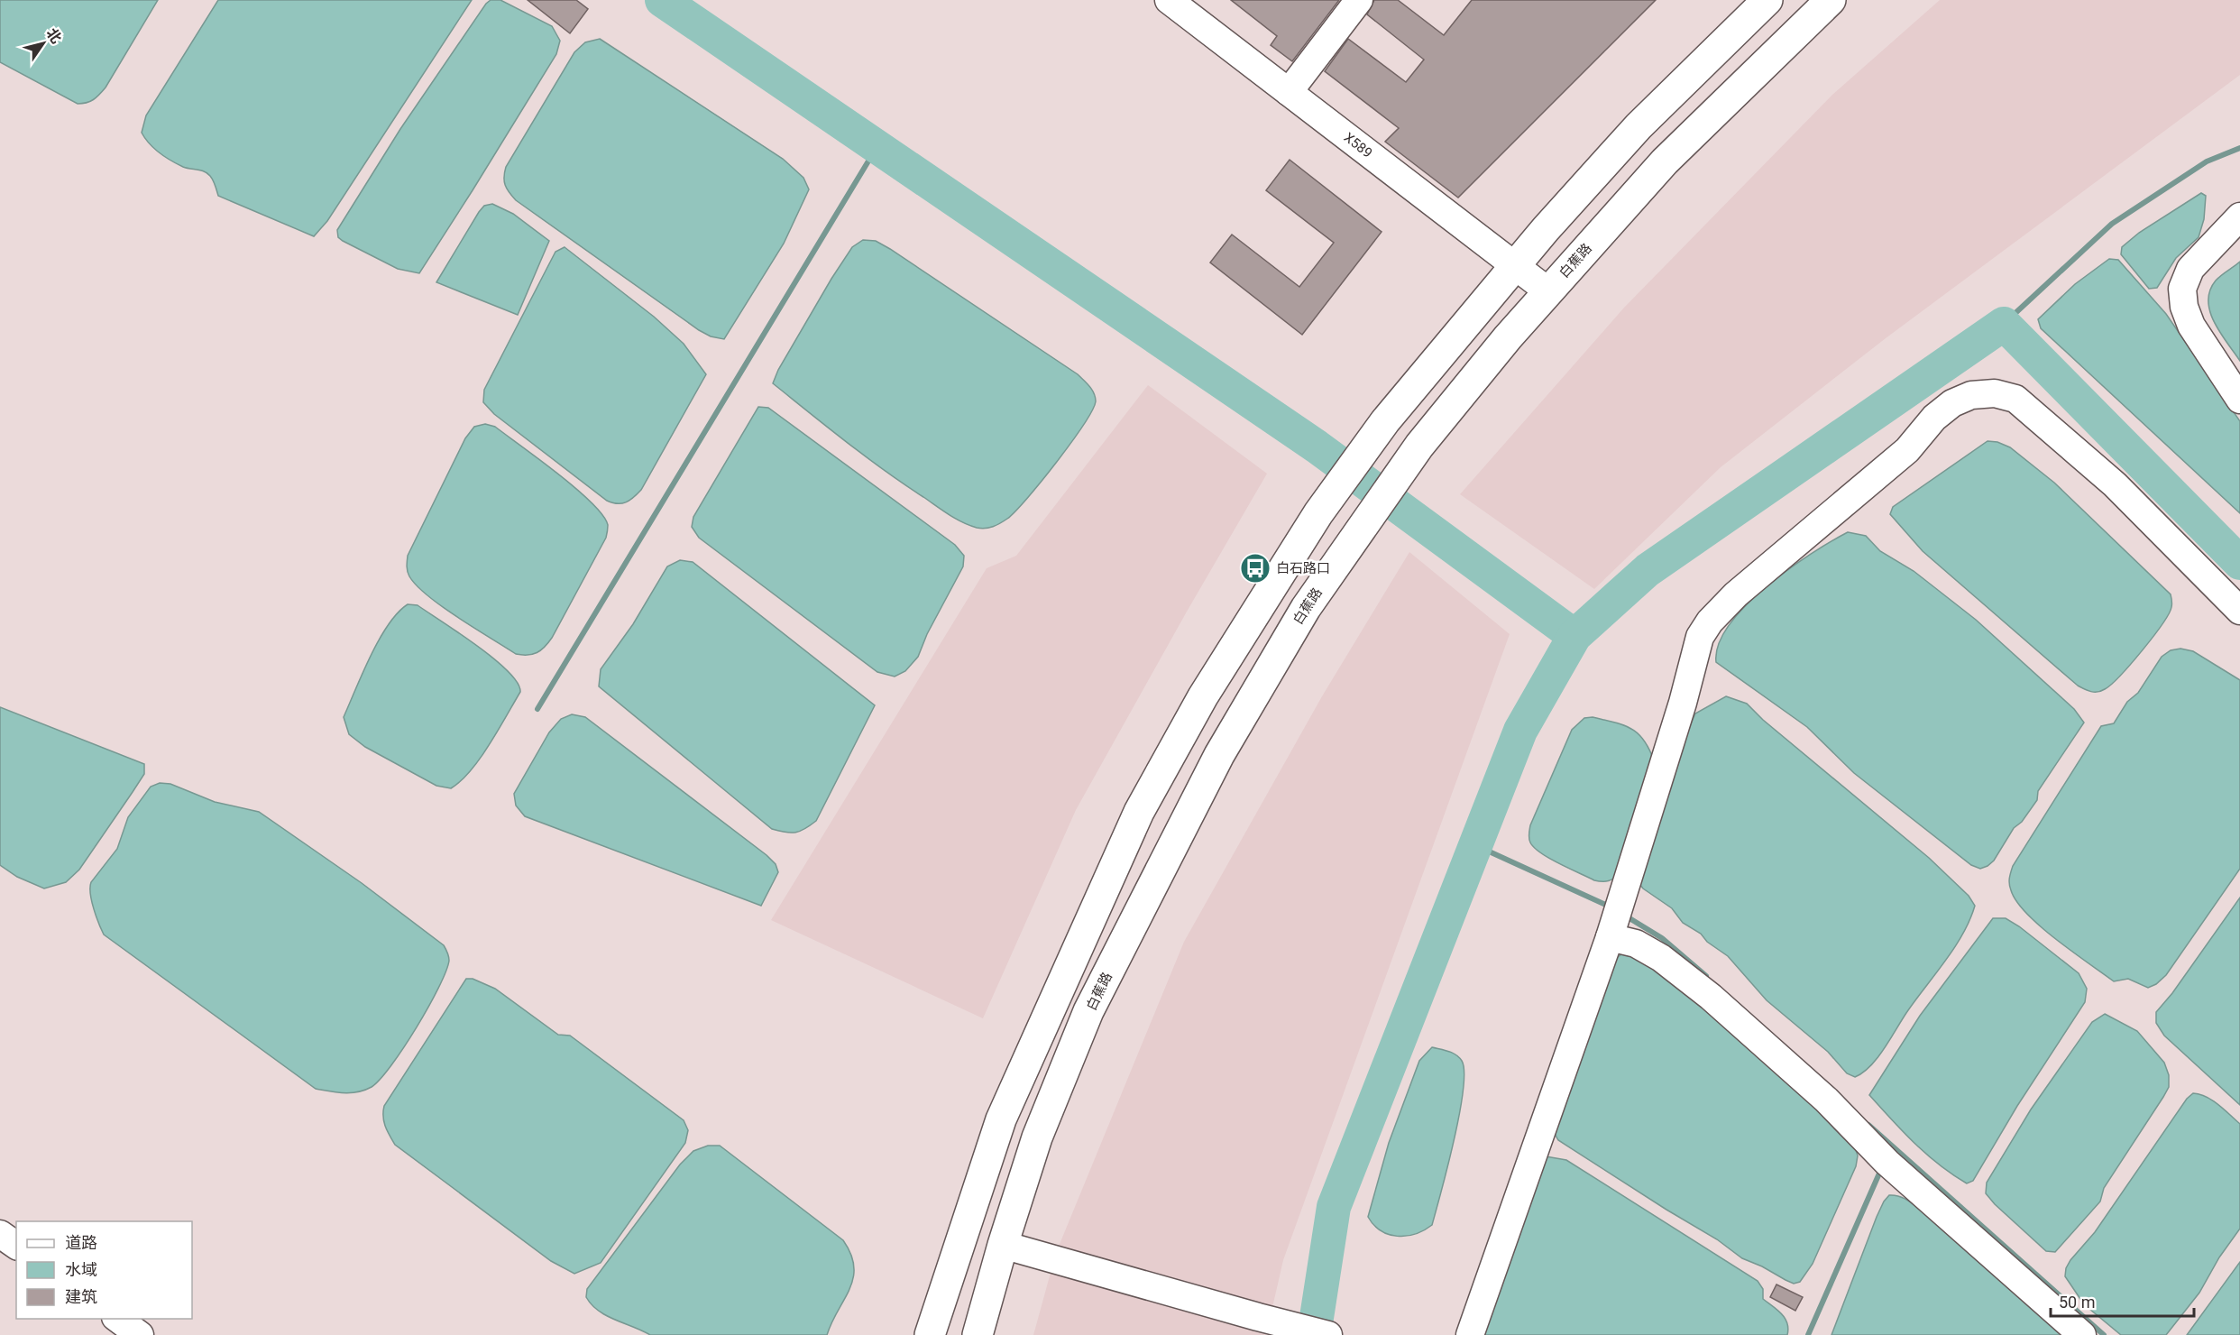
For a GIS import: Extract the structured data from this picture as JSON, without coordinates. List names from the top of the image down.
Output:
{
  "streets": {
    "main road": ["白蕉路"],
    "street": ["X589"]
  },
  "crossings": [
    ["X589", "白蕉路"]
  ],
  "places": {
    "bus stop": ["白石路口"]
  },
  "legend": ["道路", "水域", "建筑"],
  "scale_bar": "50 m",
  "north": "top right"
}
